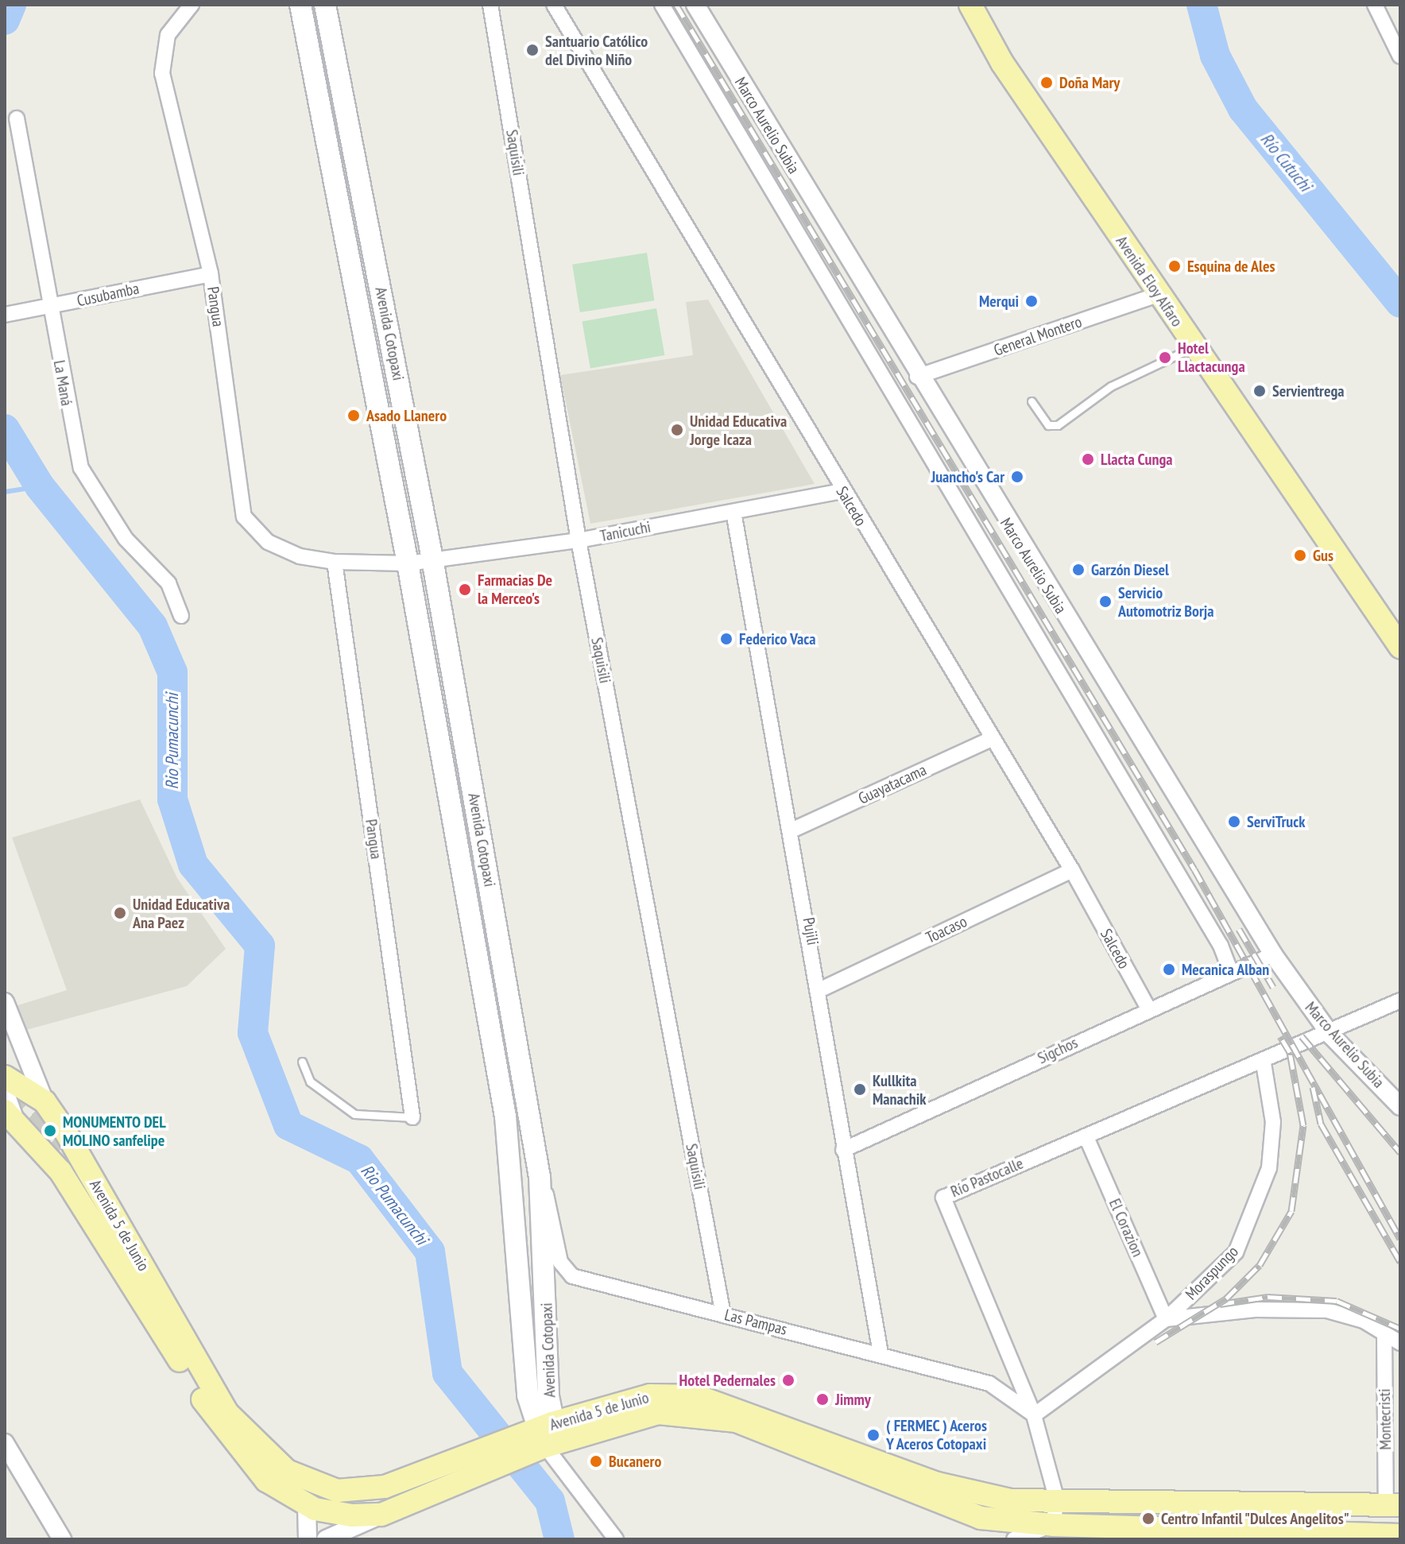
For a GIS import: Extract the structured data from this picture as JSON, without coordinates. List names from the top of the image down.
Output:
{
  "streets": {
    "main road": ["Avenida Eloy Alfaro", "Avenida Cotopaxi", "Avenida 5 de Junio"],
    "street": [
      "Marco Aurelio Subia",
      "Saquisili",
      "Cusubamba",
      "Pangua",
      "General Montero",
      "La Maná",
      "Salcedo",
      "Tanicuchi",
      "Guayatacama",
      "Toacaso",
      "Pujili",
      "Sigchos",
      "Río Pastocalle",
      "El Corazion",
      "Moraspungo",
      "Las Pampas",
      "Montecristi"
    ]
  },
  "crossings": [
    ["Marco Aurelio Subia", "General Montero"],
    ["Marco Aurelio Subia", "Sigchos"],
    ["Marco Aurelio Subia", "Río Pastocalle"],
    ["Saquisili", "Tanicuchi"],
    ["Saquisili", "Las Pampas"],
    ["Avenida Eloy Alfaro", "General Montero"],
    ["Cusubamba", "Pangua"],
    ["Cusubamba", "La Maná"],
    ["Pangua", "Avenida Cotopaxi"],
    ["Pangua", "Tanicuchi"],
    ["Avenida Cotopaxi", "Tanicuchi"],
    ["Avenida Cotopaxi", "Avenida 5 de Junio"],
    ["Avenida Cotopaxi", "Las Pampas"],
    ["Salcedo", "Tanicuchi"],
    ["Salcedo", "Guayatacama"],
    ["Salcedo", "Toacaso"],
    ["Salcedo", "Sigchos"],
    ["Tanicuchi", "Pujili"],
    ["Guayatacama", "Pujili"],
    ["Toacaso", "Pujili"],
    ["Pujili", "Sigchos"],
    ["Pujili", "Las Pampas"],
    ["Río Pastocalle", "Avenida 5 de Junio"],
    ["Río Pastocalle", "El Corazion"],
    ["Río Pastocalle", "Moraspungo"],
    ["Río Pastocalle", "Las Pampas"],
    ["Avenida 5 de Junio", "Montecristi"],
    ["El Corazion", "Moraspungo"],
    ["Moraspungo", "Las Pampas"]
  ],
  "water": ["Río Cutuchi", "Rio Pumacunchi"],
  "places": [
    "Santuario Católico del Divino Niño",
    "Doña Mary",
    "Esquina de Ales",
    "Merqui",
    "Hotel Llactacunga",
    "Servientrega",
    "Asado Llanero",
    "Unidad Educativa Jorge Icaza",
    "Llacta Cunga",
    "Juancho's Car",
    "Gus",
    "Garzón Diesel",
    "Farmacias De la Merceo's",
    "Servicio Automotriz Borja",
    "Federico Vaca",
    "ServiTruck",
    "Unidad Educativa Ana Paez",
    "Mecanica Alban",
    "Kullkita Manachik",
    "MONUMENTO DEL MOLINO sanfelipe",
    "Hotel Pedernales",
    "Jimmy",
    "( FERMEC ) Aceros Y Aceros Cotopaxi",
    "Bucanero",
    "Centro Infantil \"Dulces Angelitos\""
  ]
}
